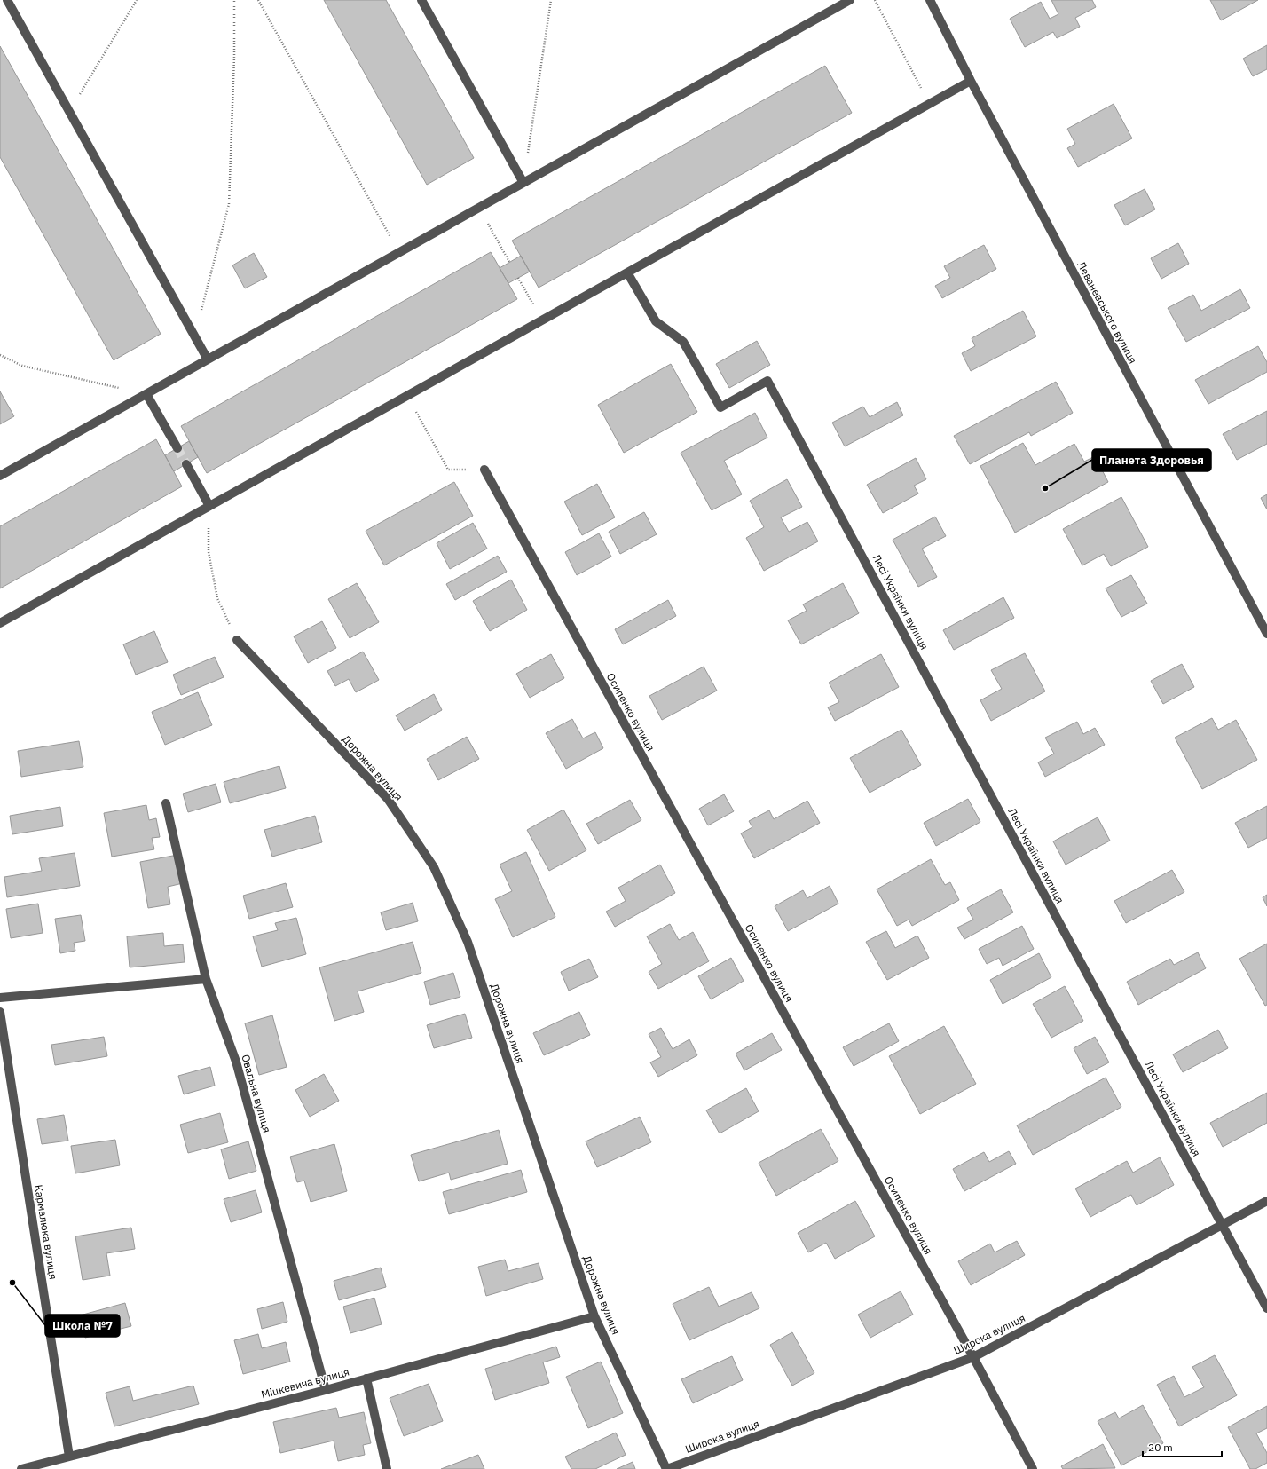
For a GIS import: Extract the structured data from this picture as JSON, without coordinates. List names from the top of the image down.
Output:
{
  "streets": {
    "street": [
      "Леваневського вулиця",
      "Лесі Українки вулиця",
      "Осипенко вулиця",
      "Дорожна вулиця",
      "Овальна вулиця",
      "Кармалюка вулиця",
      "Широка вулиця",
      "Міцкевича вулиця"
    ]
  },
  "crossings": [
    ["Лесі Українки вулиця", "Широка вулиця"],
    ["Осипенко вулиця", "Широка вулиця"],
    ["Дорожна вулиця", "Широка вулиця"],
    ["Дорожна вулиця", "Міцкевича вулиця"],
    ["Овальна вулиця", "Міцкевича вулиця"],
    ["Кармалюка вулиця", "Міцкевича вулиця"]
  ],
  "places": ["Планета Здоровья", "Школа №7"],
  "scale_bar": "20 m"
}
